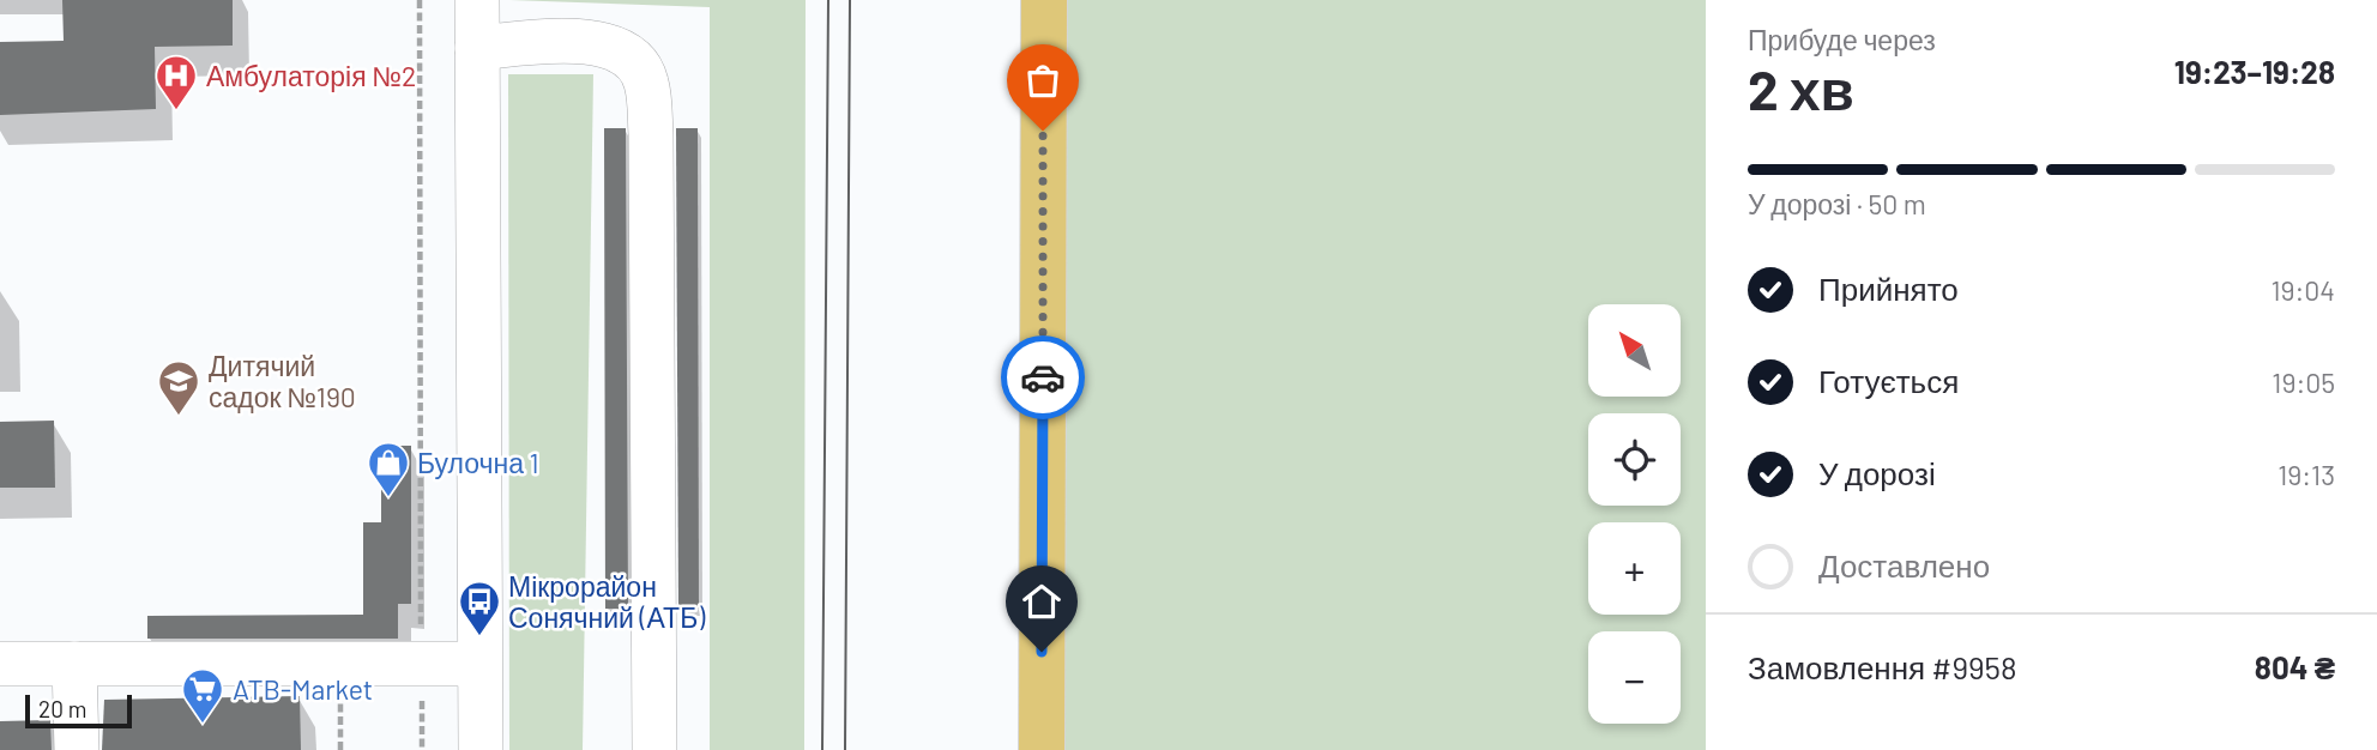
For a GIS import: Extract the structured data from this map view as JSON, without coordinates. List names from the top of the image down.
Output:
{
  "places": {
    "hospital": ["Амбулаторія №2"],
    "school or university": ["Дитячий садок №190"],
    "shop": ["Булочна 1"],
    "bus stop": ["Мікрорайон Сонячний (АТБ)"],
    "supermarket": ["ATB-Market"]
  },
  "scale_bar": "20 m",
  "north": "top left",
  "page": {
    "heading": ["2 хв", "Прибуде через", "19:23–19:28"],
    "panel": ["Замовлення #9958", "804 ₴"],
    "bar": "У дорозі · 50 m",
    "list": [
      ["Прийнято", "19:04"],
      ["Готується", "19:05"],
      ["У дорозі", "19:13"],
      "Доставлено"
    ],
    "map_buttons": ["+", "−"],
    "scale": "20 m"
  }
}
